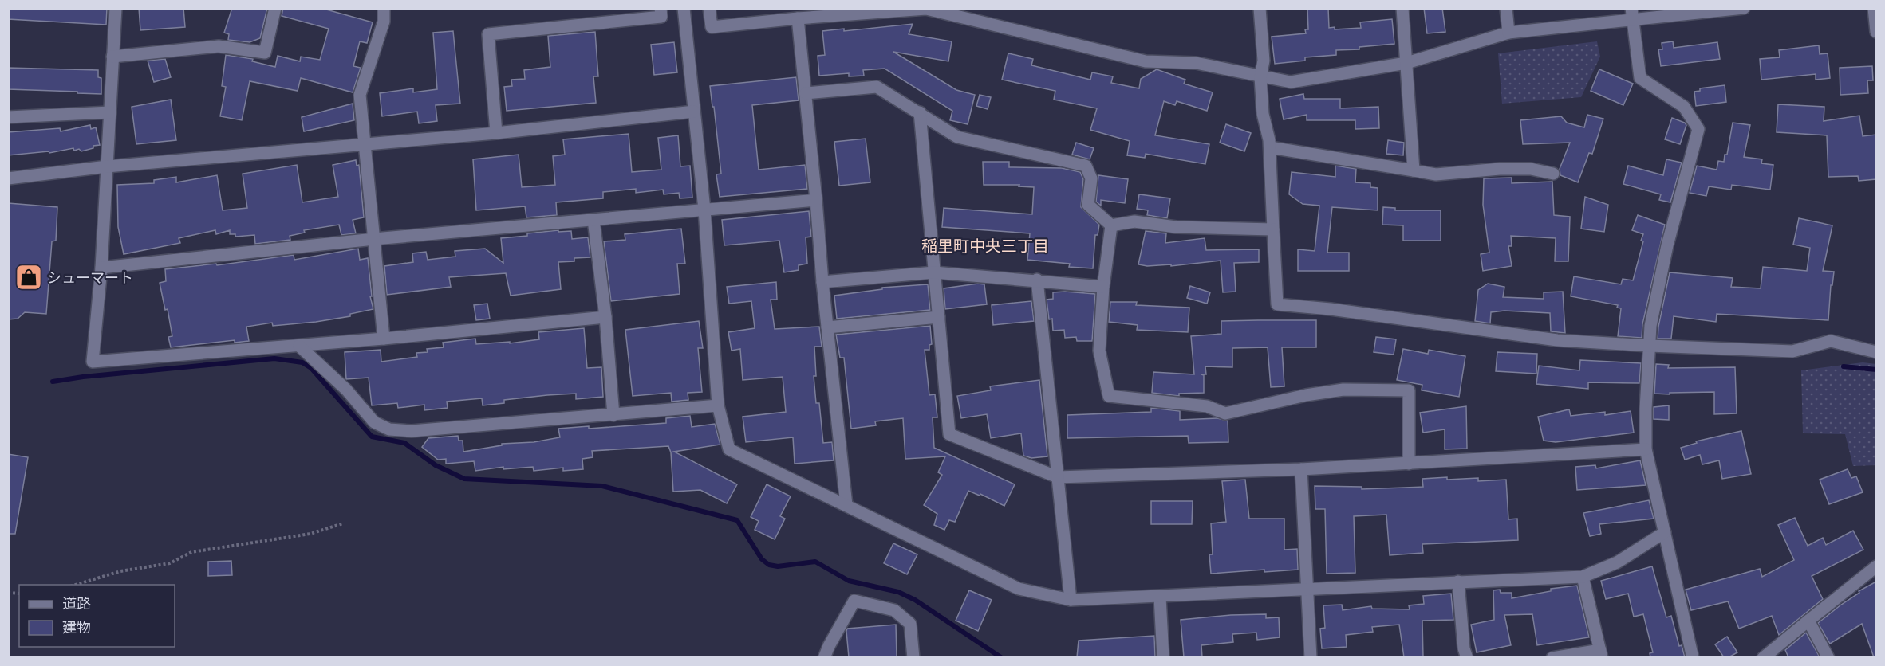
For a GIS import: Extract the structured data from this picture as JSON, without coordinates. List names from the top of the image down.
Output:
{
  "districts": ["稲里町中央三丁目"],
  "places": {
    "shop": ["シューマート"]
  },
  "legend": ["道路", "建物"]
}
